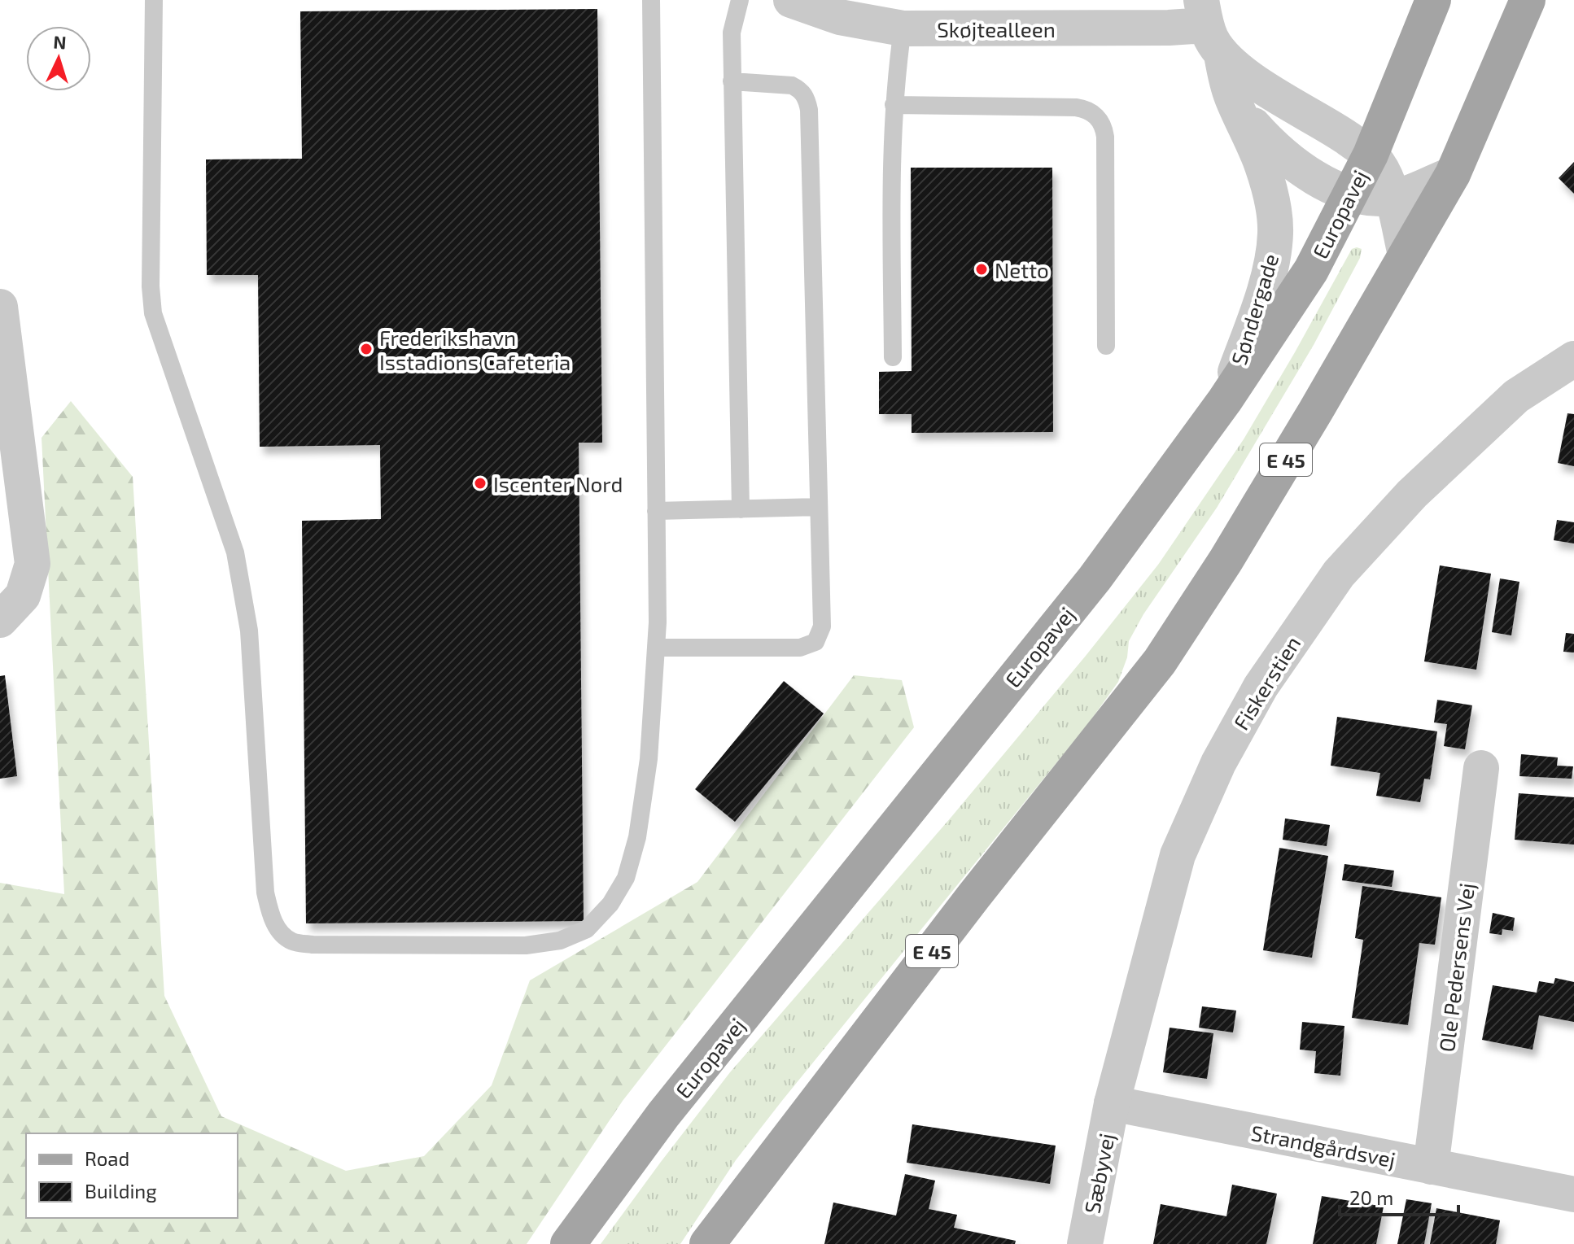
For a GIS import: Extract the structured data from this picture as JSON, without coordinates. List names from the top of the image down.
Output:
{
  "streets": {
    "main road": ["Europavej", "E 45"],
    "street": [
      "Skøjtealleen",
      "Søndergade",
      "Fiskerstien",
      "Ole Pedersens Vej",
      "Strandgårdsvej",
      "Sæbyvej"
    ]
  },
  "crossings": [
    ["Skøjtealleen", "Søndergade"],
    ["Europavej", "Søndergade"],
    ["Søndergade", "E 45"],
    ["Fiskerstien", "Strandgårdsvej"],
    ["Fiskerstien", "Sæbyvej"],
    ["Ole Pedersens Vej", "Strandgårdsvej"],
    ["Strandgårdsvej", "Sæbyvej"]
  ],
  "places": ["Netto", "Frederikshavn Isstadions Cafeteria", "Iscenter Nord"],
  "legend": ["Road", "Building"],
  "scale_bar": "20 m",
  "north": "top"
}
